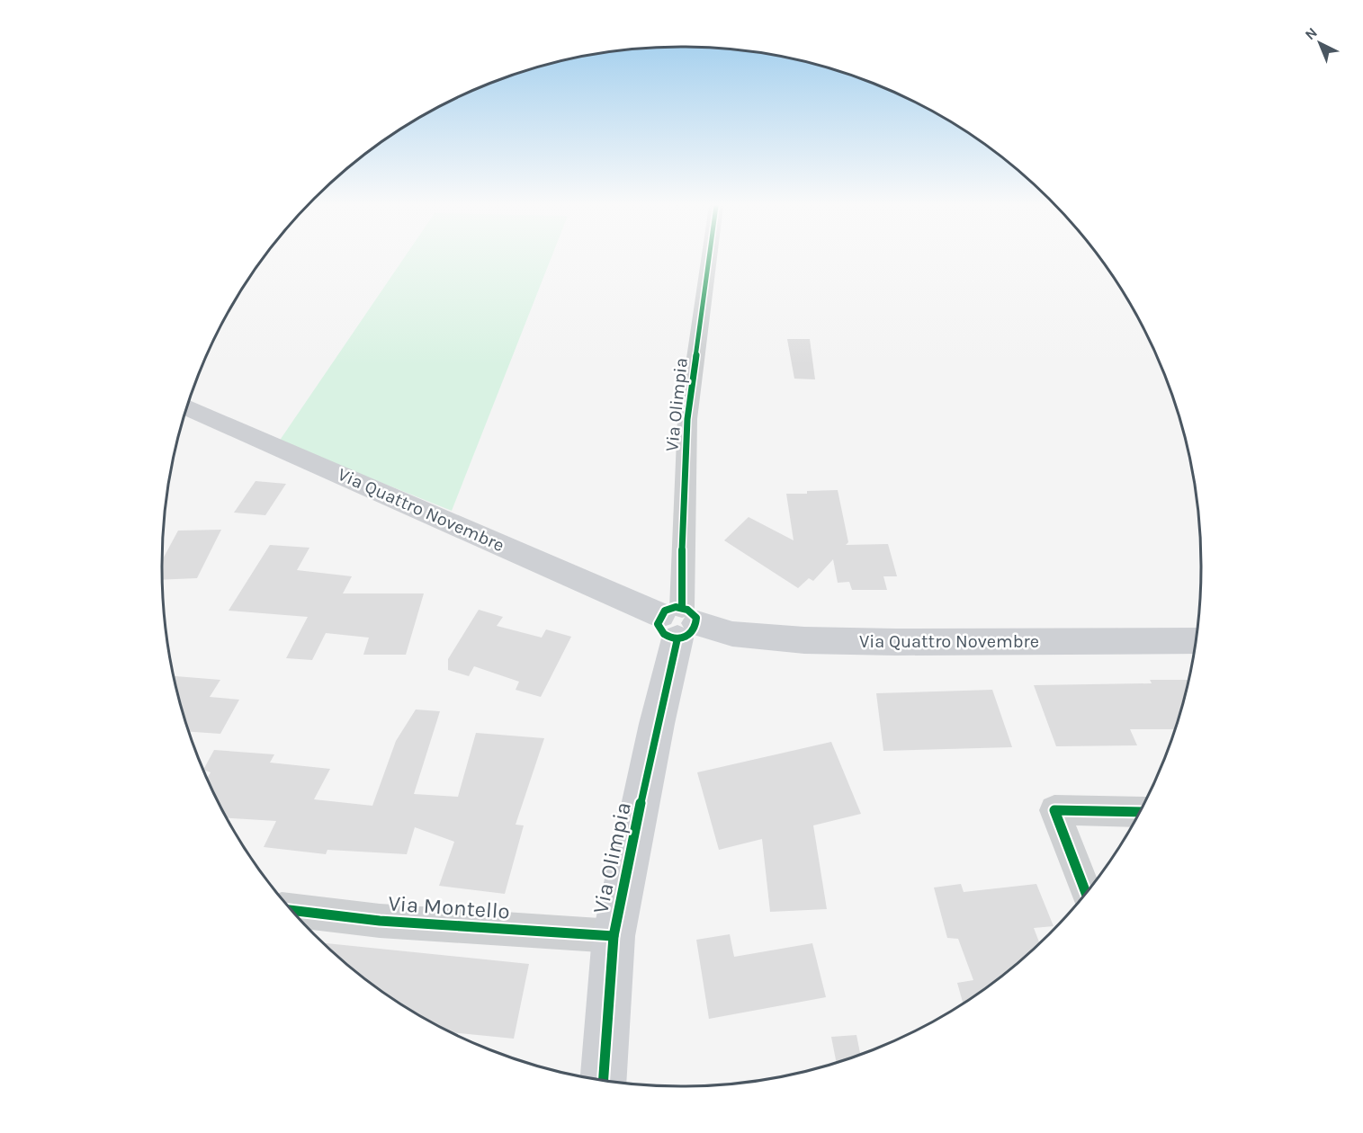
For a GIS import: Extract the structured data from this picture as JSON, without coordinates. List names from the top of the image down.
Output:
{
  "streets": {
    "main road": ["Via Olimpia", "Via Quattro Novembre"],
    "street": ["Via Montello"]
  },
  "crossings": [
    ["Via Olimpia", "Via Quattro Novembre"],
    ["Via Olimpia", "Via Montello"]
  ],
  "north": "top left"
}
